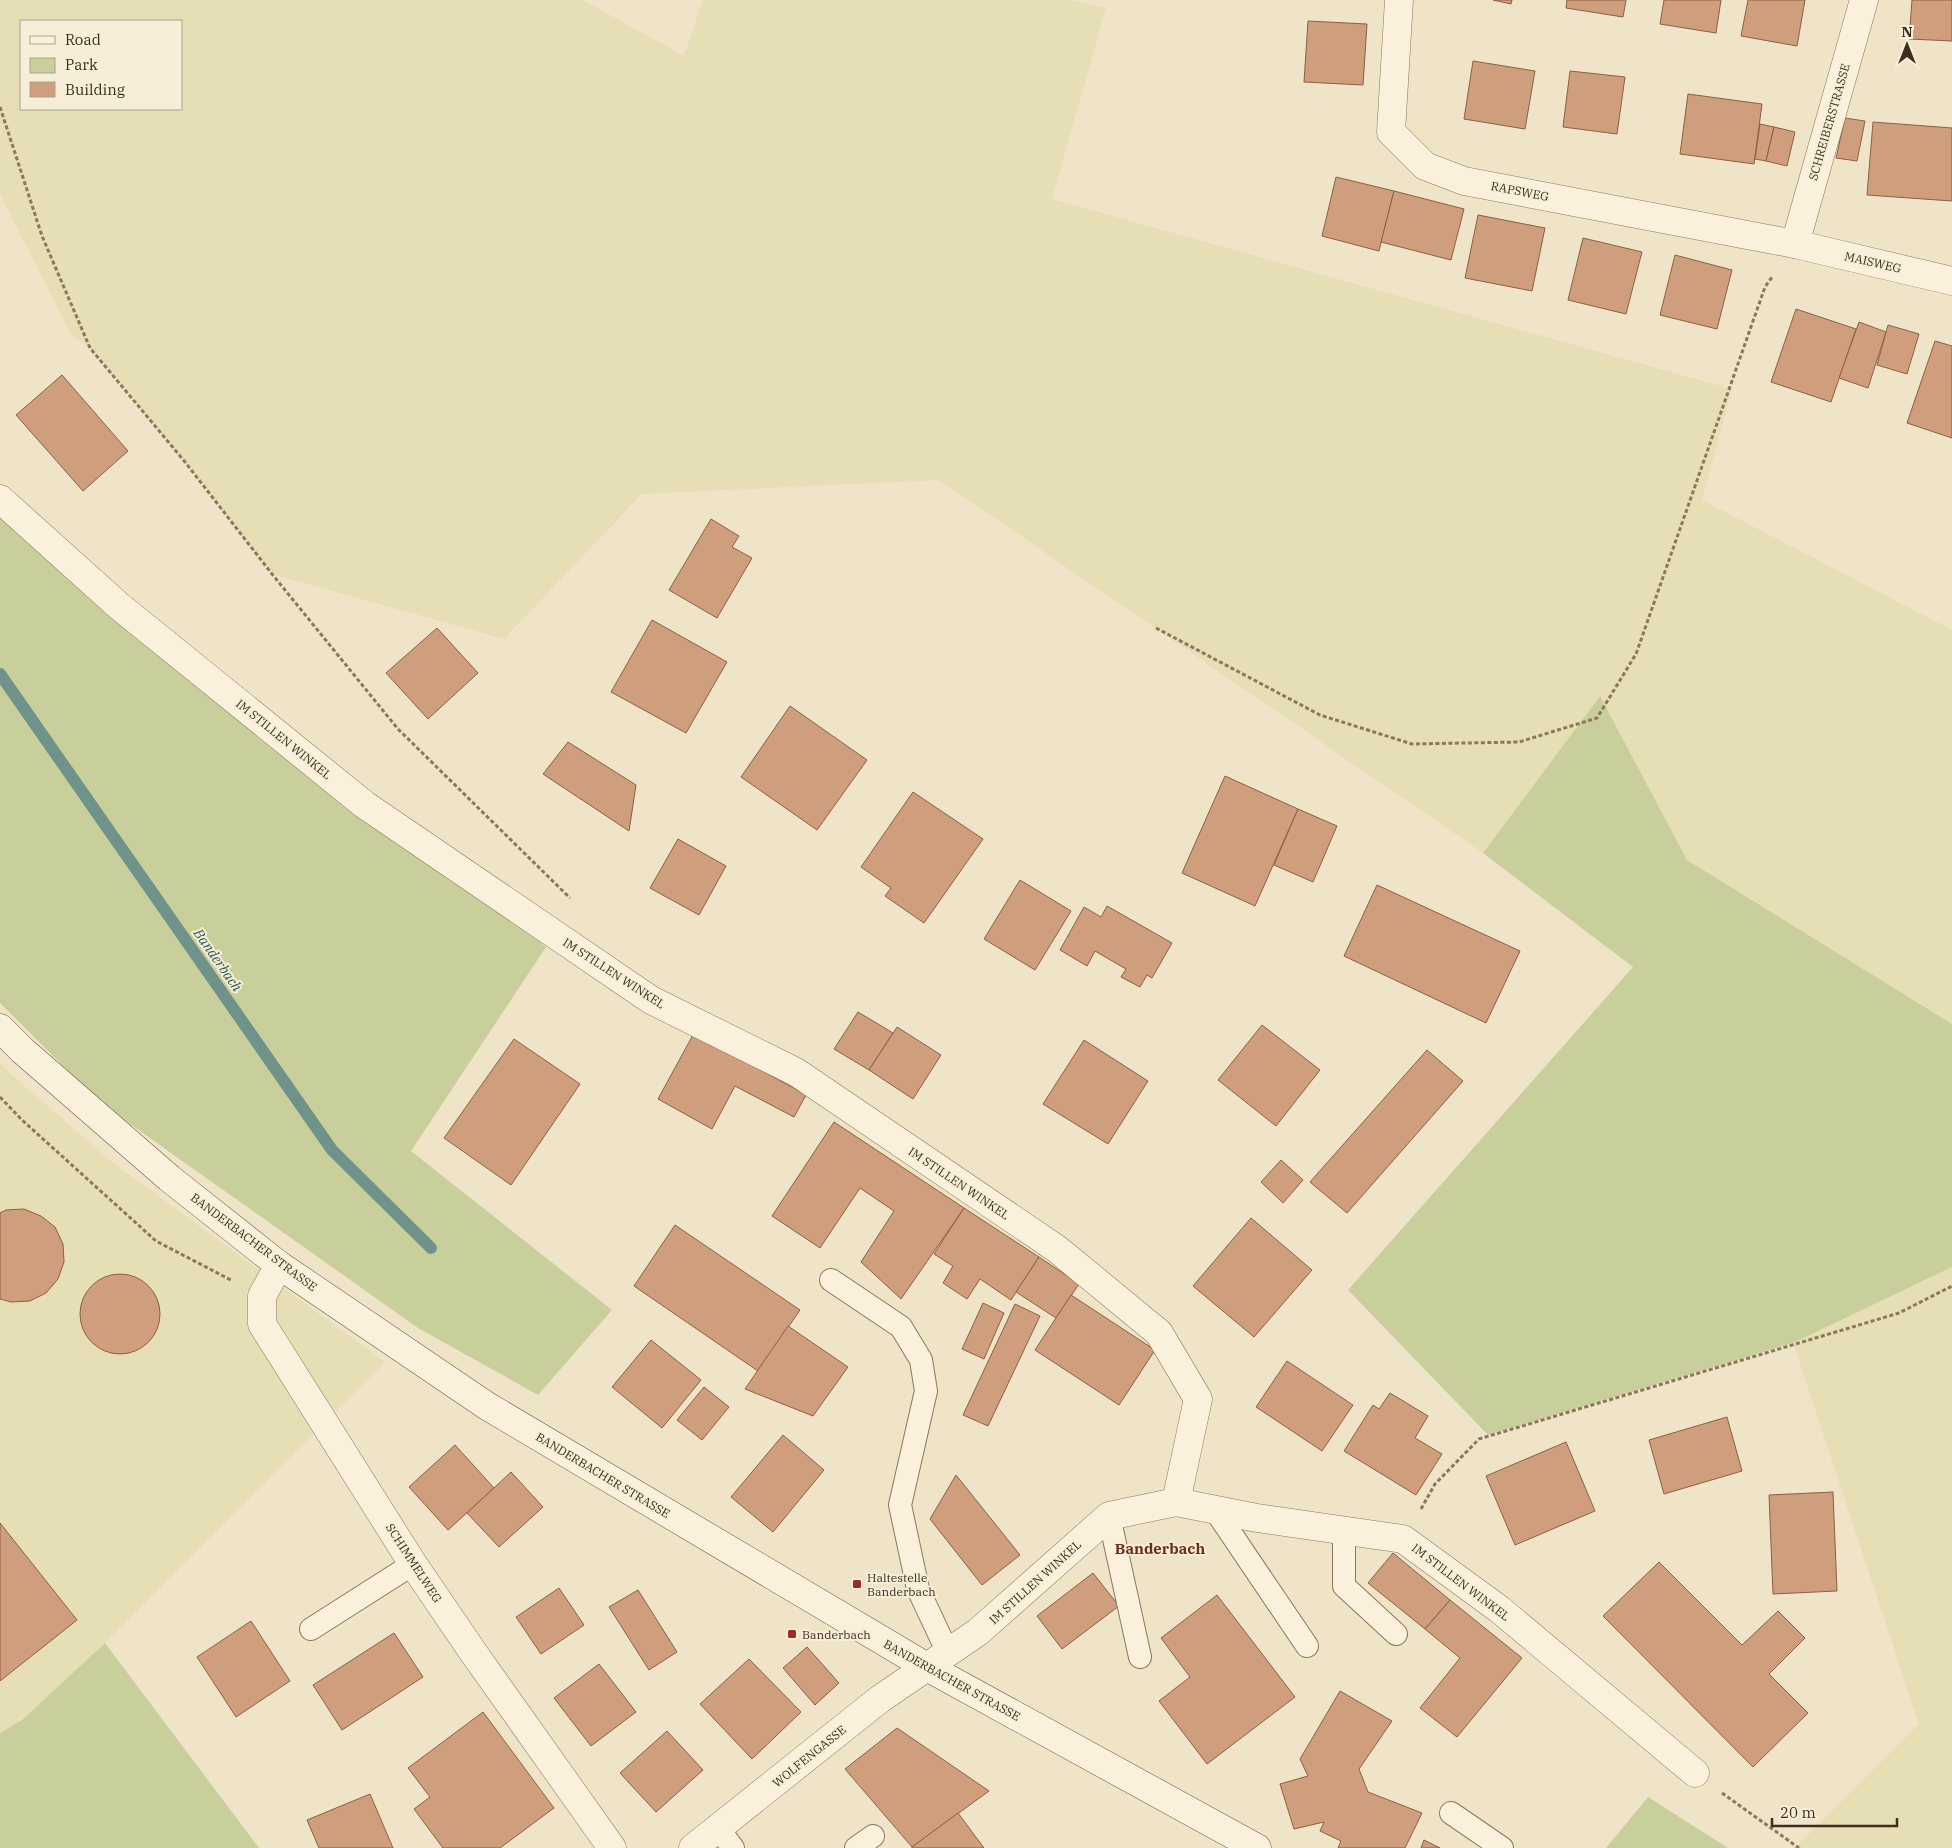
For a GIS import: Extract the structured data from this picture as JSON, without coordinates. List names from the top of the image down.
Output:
{
  "streets": {
    "street": [
      "SCHREIBERSTRASSE",
      "RAPSWEG",
      "MAISWEG",
      "IM STILLEN WINKEL",
      "BANDERBACHER STRASSE",
      "SCHIMMELWEG",
      "WOLFENGASSE"
    ]
  },
  "crossings": [
    ["SCHREIBERSTRASSE", "RAPSWEG"],
    ["SCHREIBERSTRASSE", "MAISWEG"],
    ["RAPSWEG", "MAISWEG"],
    ["IM STILLEN WINKEL", "BANDERBACHER STRASSE"],
    ["IM STILLEN WINKEL", "WOLFENGASSE"],
    ["BANDERBACHER STRASSE", "SCHIMMELWEG"],
    ["BANDERBACHER STRASSE", "WOLFENGASSE"]
  ],
  "districts": ["Banderbach"],
  "water": ["Banderbach"],
  "places": {
    "transit": ["Haltestelle Banderbach", "Banderbach"]
  },
  "legend": ["Road", "Park", "Building"],
  "scale_bar": "20 m",
  "north": "top"
}
